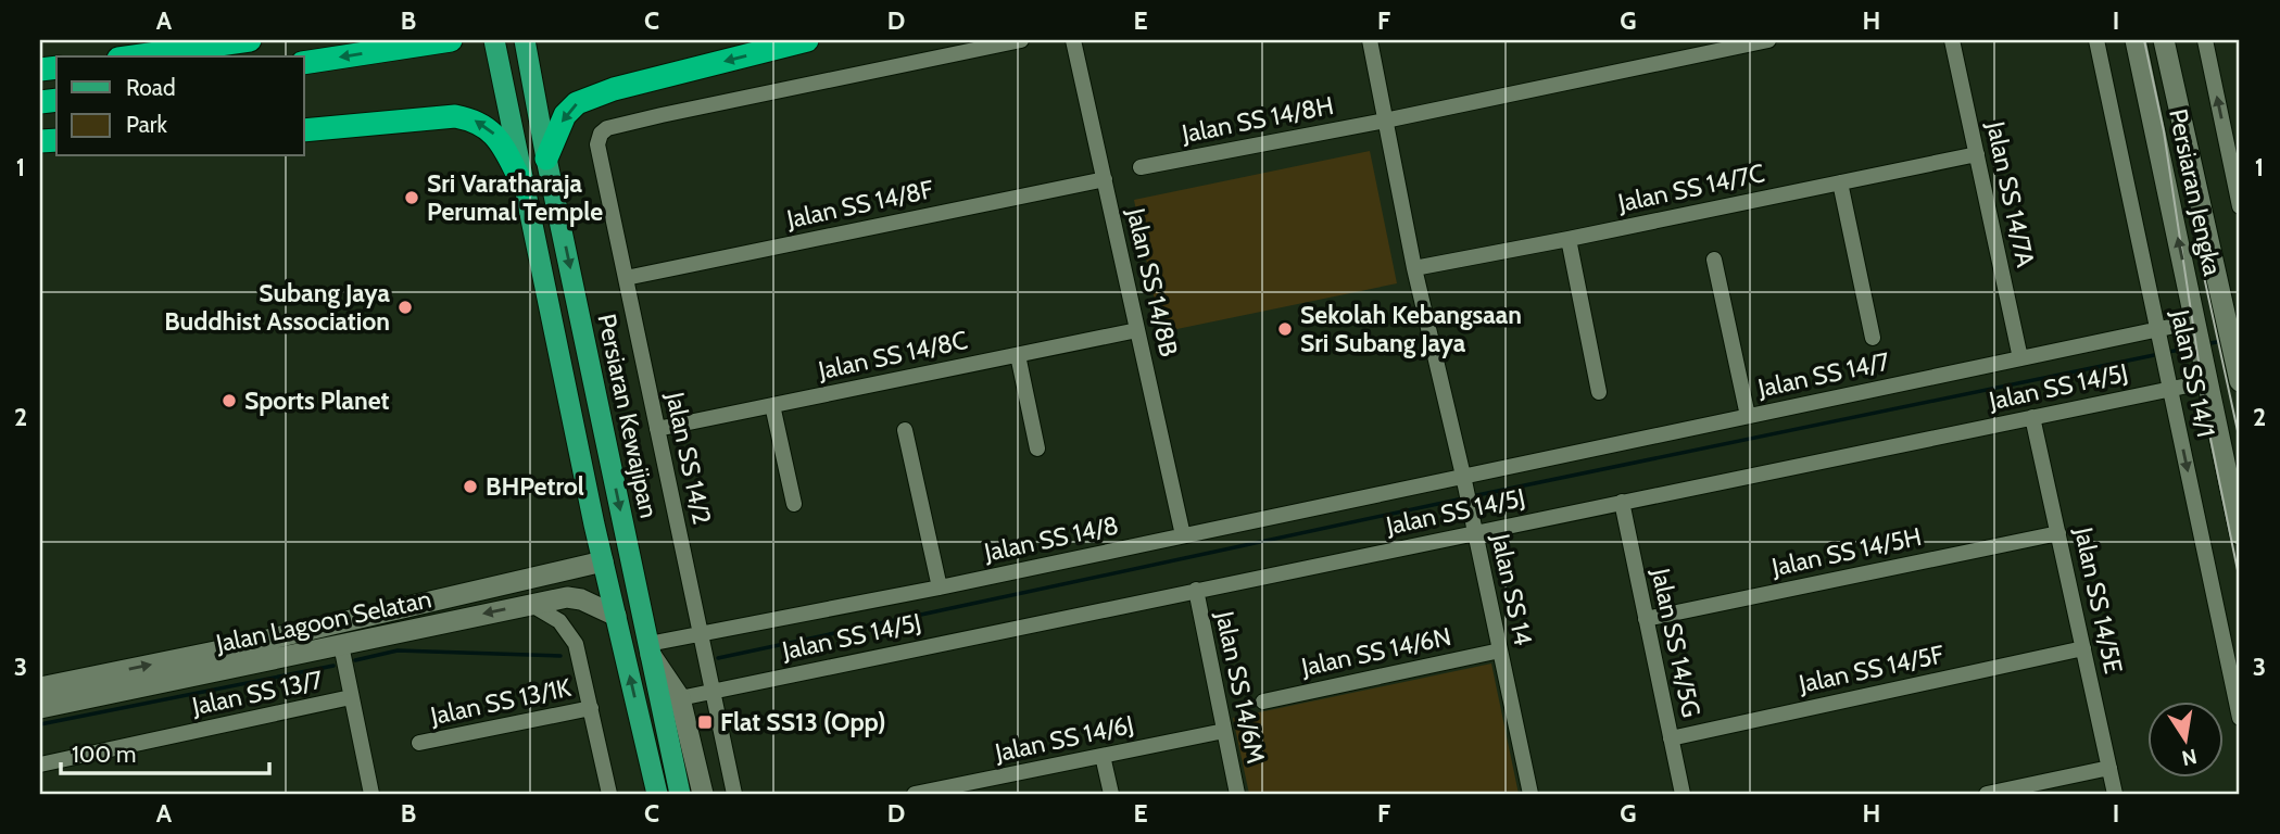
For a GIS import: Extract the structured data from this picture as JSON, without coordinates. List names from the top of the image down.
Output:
{
  "streets": {
    "main road": ["Persiaran Jengka", "Persiaran Kewajipan", "Jalan Lagoon Selatan"],
    "street": [
      "Jalan SS 14/8H",
      "Jalan SS 14/7C",
      "Jalan SS 14/7A",
      "Jalan SS 14/8F",
      "Jalan SS 14/8B",
      "Jalan SS 14/8C",
      "Jalan SS 14/1",
      "Jalan SS 14/7",
      "Jalan SS 14/5J",
      "Jalan SS 14/2",
      "Jalan SS 14/8",
      "Jalan SS 14/5H",
      "Jalan SS 14",
      "Jalan SS 14/5E",
      "Jalan SS 14/5G",
      "Jalan SS 14/6N",
      "Jalan SS 14/5F",
      "Jalan SS 14/6M",
      "Jalan SS 13/7",
      "Jalan SS 13/1K",
      "Jalan SS 14/6J"
    ]
  },
  "crossings": [
    ["Jalan SS 14/8H", "Jalan SS 14"],
    ["Jalan SS 14/7C", "Jalan SS 14/7A"],
    ["Jalan SS 14/7C", "Jalan SS 14"],
    ["Persiaran Jengka", "Jalan SS 14/7"],
    ["Persiaran Jengka", "Jalan SS 14/5J"],
    ["Jalan SS 14/7A", "Jalan SS 14/7"],
    ["Jalan SS 14/8F", "Jalan SS 14/8B"],
    ["Jalan SS 14/8F", "Jalan SS 14/2"],
    ["Jalan SS 14/8B", "Jalan SS 14/8C"],
    ["Jalan SS 14/8B", "Jalan SS 14/8"],
    ["Jalan SS 14/8C", "Jalan SS 14/2"],
    ["Jalan SS 14/1", "Jalan SS 14/7"],
    ["Jalan SS 14/1", "Jalan SS 14/5J"],
    ["Jalan SS 14/7", "Jalan SS 14/8"],
    ["Jalan SS 14/7", "Jalan SS 14"],
    ["Jalan SS 14/5J", "Persiaran Kewajipan"],
    ["Jalan SS 14/5J", "Jalan SS 14/2"],
    ["Jalan SS 14/5J", "Jalan SS 14"],
    ["Jalan SS 14/5J", "Jalan SS 14/5E"],
    ["Jalan SS 14/5J", "Jalan SS 14/5G"],
    ["Jalan SS 14/5J", "Jalan SS 14/6M"],
    ["Persiaran Kewajipan", "Jalan SS 14/8"],
    ["Jalan SS 14/2", "Jalan SS 14/8"],
    ["Jalan SS 14/8", "Jalan SS 14"],
    ["Jalan SS 14/5H", "Jalan SS 14/5E"],
    ["Jalan SS 14/5H", "Jalan SS 14/5G"],
    ["Jalan SS 14", "Jalan SS 14/6N"],
    ["Jalan SS 14/5E", "Jalan SS 14/5F"],
    ["Jalan SS 14/5G", "Jalan SS 14/5F"],
    ["Jalan SS 14/6M", "Jalan SS 14/6J"]
  ],
  "one_way": ["Jalan SS 14/1"],
  "places": {
    "other": [
      "Sri Varatharaja Perumal Temple",
      "Subang Jaya Buddhist Association",
      "Sekolah Kebangsaan Sri Subang Jaya",
      "Sports Planet",
      "BHPetrol"
    ],
    "transit": ["Flat SS13 (Opp)"]
  },
  "legend": ["Road", "Park"],
  "scale_bar": "100 m",
  "north": "bottom",
  "grid": {
    "columns": [
      "A",
      "B",
      "C",
      "D",
      "E",
      "F",
      "G",
      "H",
      "I"
    ],
    "rows": ["1", "2", "3"]
  }
}
